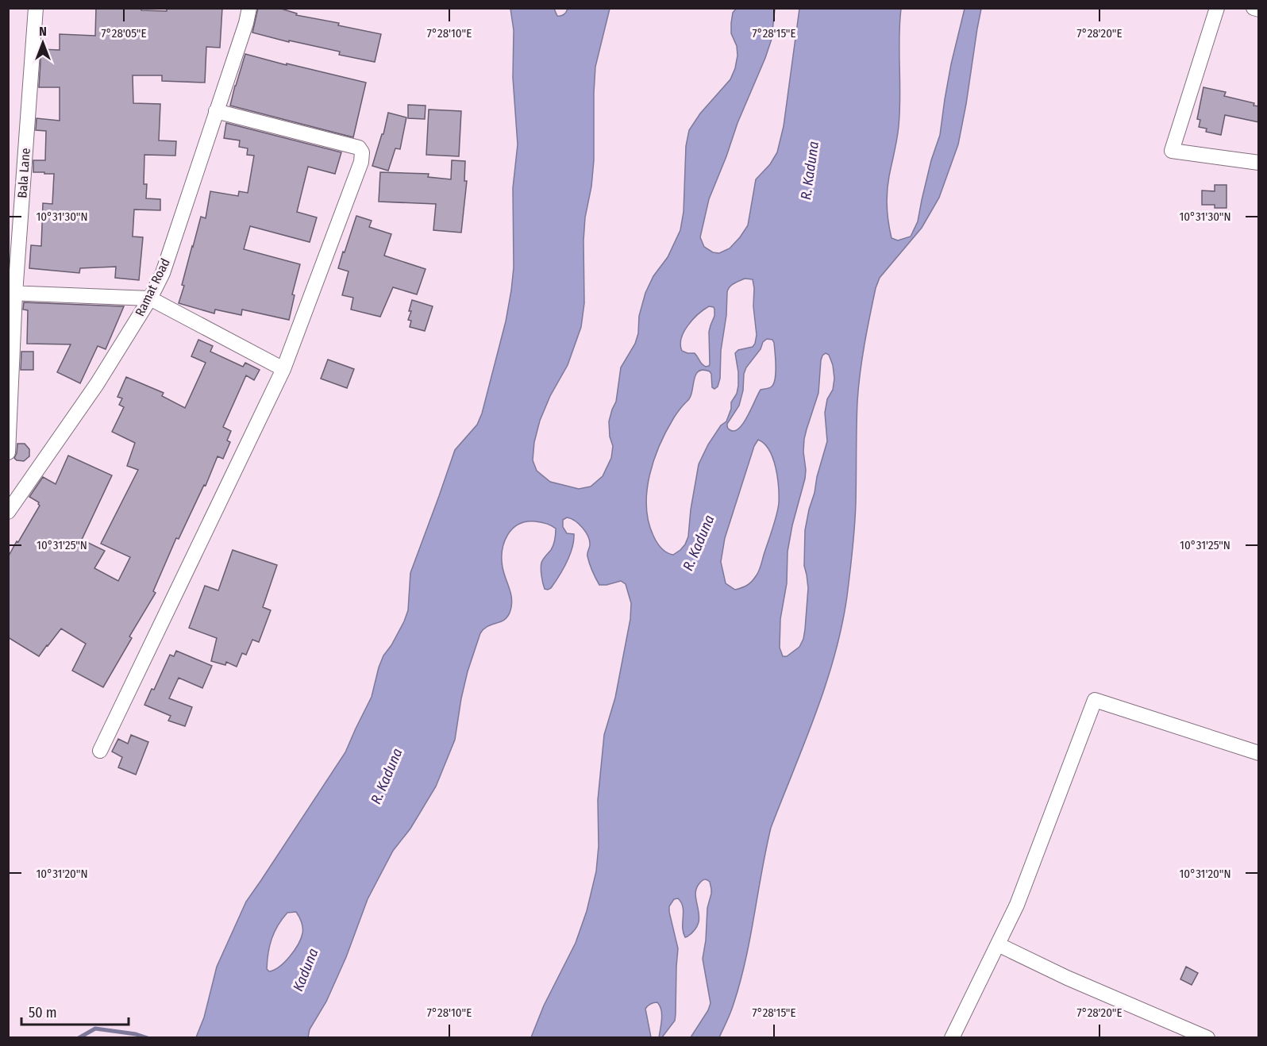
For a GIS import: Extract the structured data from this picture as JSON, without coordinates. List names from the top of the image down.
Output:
{
  "streets": {
    "street": ["Bala Lane", "Ramat Road"]
  },
  "water": ["R. Kaduna", "Kaduna"],
  "scale_bar": "50 m",
  "north": "top",
  "coordinates": [
    "7°28'05\"E",
    "7°28'10\"E",
    "7°28'15\"E",
    "7°28'20\"E",
    "10°31'30\"N",
    "10°31'25\"N",
    "10°31'20\"N"
  ]
}
